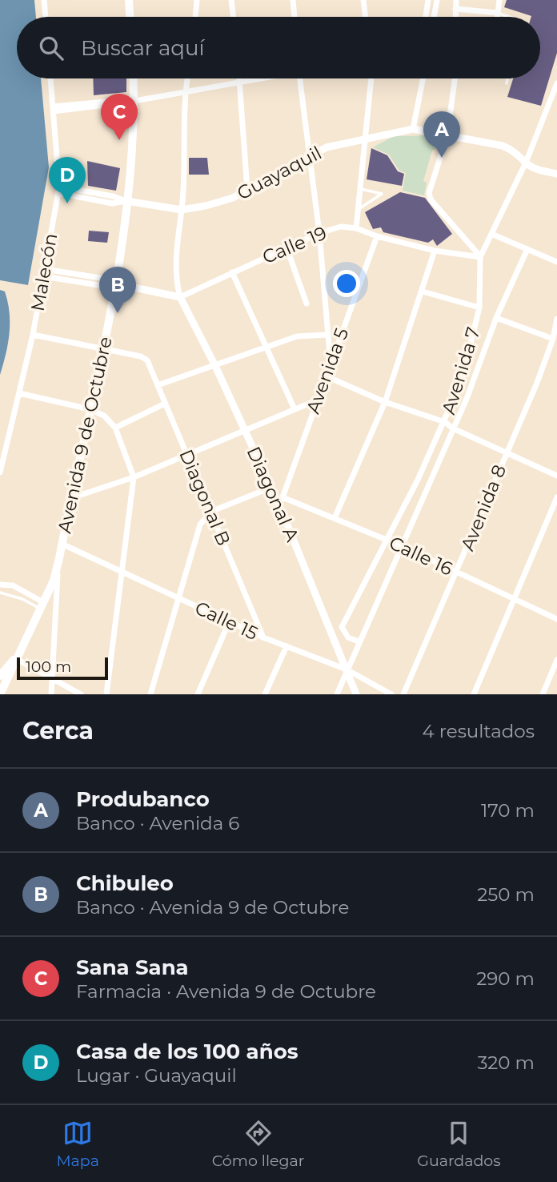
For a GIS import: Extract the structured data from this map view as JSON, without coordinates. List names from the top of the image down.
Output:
{
  "streets": {
    "main road": ["Avenida 9 de Octubre"],
    "street": [
      "Guayaquil",
      "Calle 19",
      "Malecón",
      "Avenida 5",
      "Avenida 7",
      "Diagonal A",
      "Diagonal B",
      "Avenida 8",
      "Calle 16",
      "Calle 15"
    ]
  },
  "crossings": [
    ["Guayaquil", "Malecón"],
    ["Guayaquil", "Avenida 7"],
    ["Guayaquil", "Avenida 9 de Octubre"],
    ["Calle 19", "Avenida 5"],
    ["Calle 19", "Avenida 7"],
    ["Calle 19", "Diagonal A"],
    ["Avenida 5", "Diagonal A"],
    ["Avenida 5", "Calle 16"],
    ["Avenida 7", "Diagonal A"],
    ["Avenida 7", "Calle 16"],
    ["Avenida 7", "Calle 15"],
    ["Avenida 9 de Octubre", "Diagonal B"],
    ["Avenida 9 de Octubre", "Calle 15"],
    ["Diagonal A", "Calle 15"],
    ["Diagonal B", "Calle 15"],
    ["Avenida 8", "Calle 16"]
  ],
  "scale_bar": "100 m",
  "page": {
    "search": "Buscar aquí",
    "pins": [
      "C",
      "A",
      "D",
      "B"
    ],
    "scale": "100 m",
    "heading": ["Cerca", "4 resultados"],
    "list": [
      {
        "mark": "A",
        "name": "Produbanco",
        "note": "Banco · Avenida 6",
        "value": "170 m"
      },
      {
        "mark": "B",
        "name": "Chibuleo",
        "note": "Banco · Avenida 9 de Octubre",
        "value": "250 m"
      },
      {
        "mark": "C",
        "name": "Sana Sana",
        "note": "Farmacia · Avenida 9 de Octubre",
        "value": "290 m"
      },
      {
        "mark": "D",
        "name": "Casa de los 100 años",
        "note": "Lugar · Guayaquil",
        "value": "320 m"
      }
    ],
    "nav": ["Mapa", "Cómo llegar", "Guardados"]
  }
}
